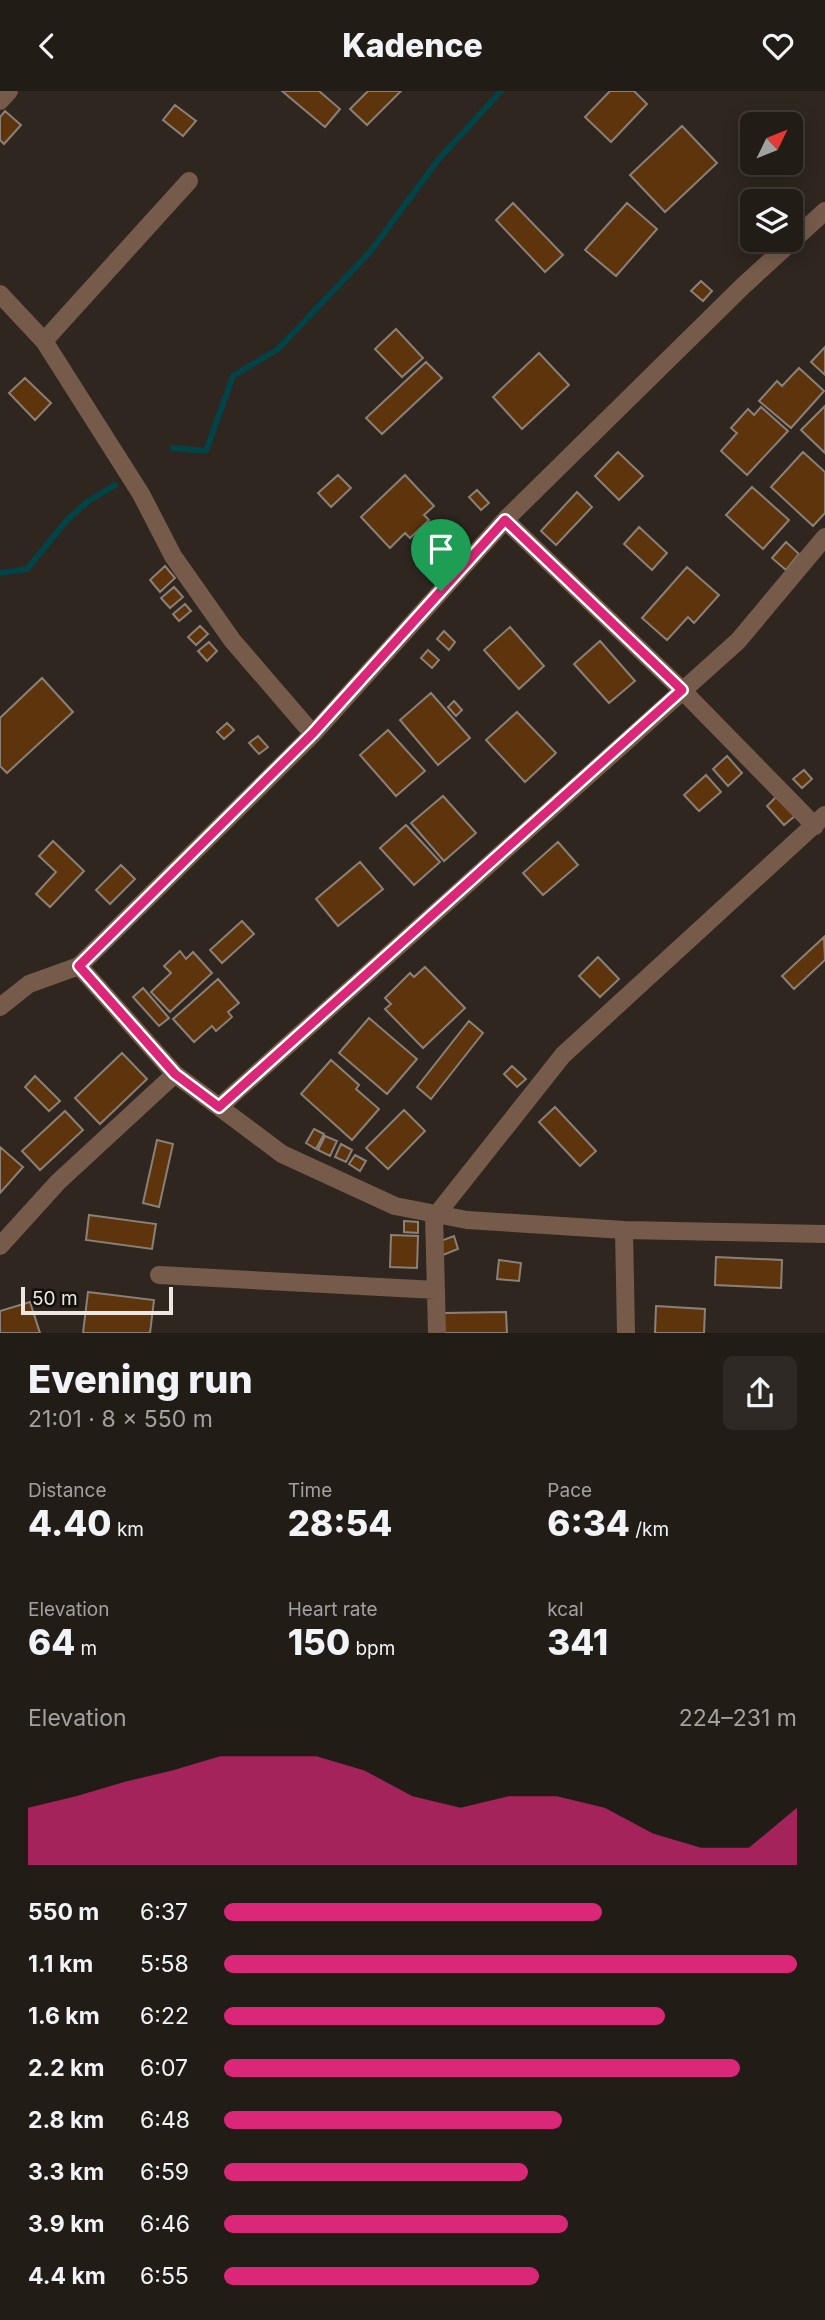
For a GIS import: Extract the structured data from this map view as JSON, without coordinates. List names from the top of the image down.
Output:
{
  "scale_bar": "50 m",
  "north": "top right",
  "page": {
    "header": "Kadence",
    "scale": "50 m",
    "heading": ["Evening run", "21:01 · 8 × 550 m"],
    "stats": [
      ["Distance", "4.40 km"],
      ["Time", "28:54"],
      ["Pace", "6:34 /km"],
      ["Elevation", "64 m"],
      ["Heart rate", "150 bpm"],
      ["kcal", "341"]
    ],
    "chart": ["Elevation", "224–231 m"],
    "list": [
      {
        "name": "550 m",
        "note": "6:37"
      },
      {
        "name": "1.1 km",
        "note": "5:58"
      },
      {
        "name": "1.6 km",
        "note": "6:22"
      },
      {
        "name": "2.2 km",
        "note": "6:07"
      },
      {
        "name": "2.8 km",
        "note": "6:48"
      },
      {
        "name": "3.3 km",
        "note": "6:59"
      },
      {
        "name": "3.9 km",
        "note": "6:46"
      },
      {
        "name": "4.4 km",
        "note": "6:55"
      }
    ]
  }
}
